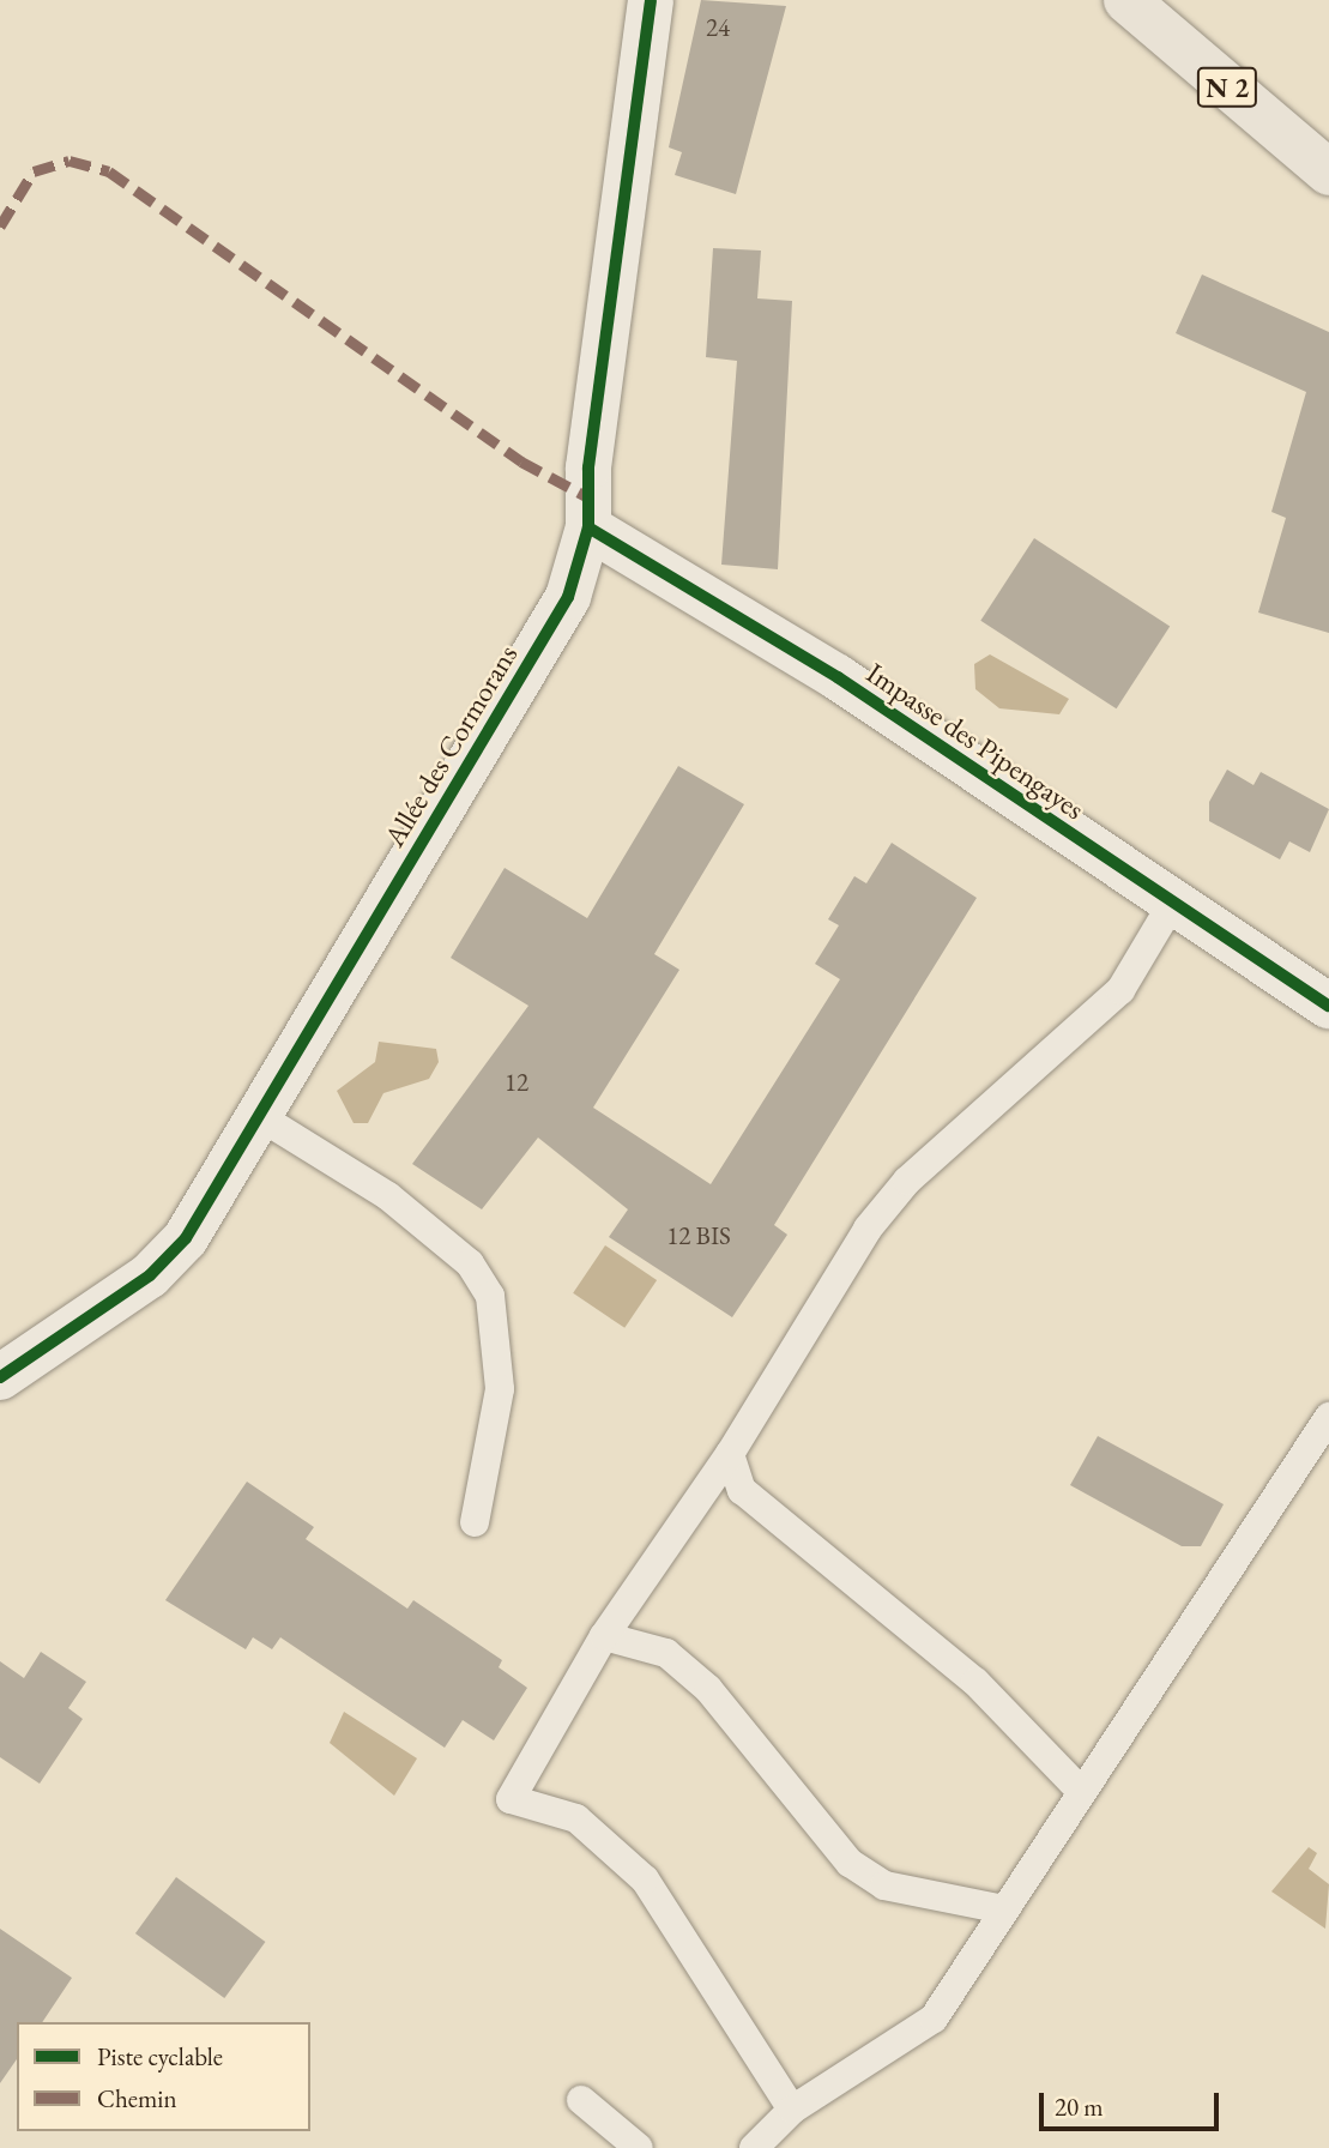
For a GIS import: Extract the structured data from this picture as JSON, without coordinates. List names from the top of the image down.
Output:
{
  "streets": {
    "main road": ["N 2"],
    "street": ["Impasse des Pipengayes", "Allée des Cormorans"]
  },
  "crossings": [
    ["Impasse des Pipengayes", "Allée des Cormorans"]
  ],
  "house_numbers": ["24", "12", "12 BIS"],
  "legend": ["Piste cyclable", "Chemin"],
  "scale_bar": "20 m"
}
